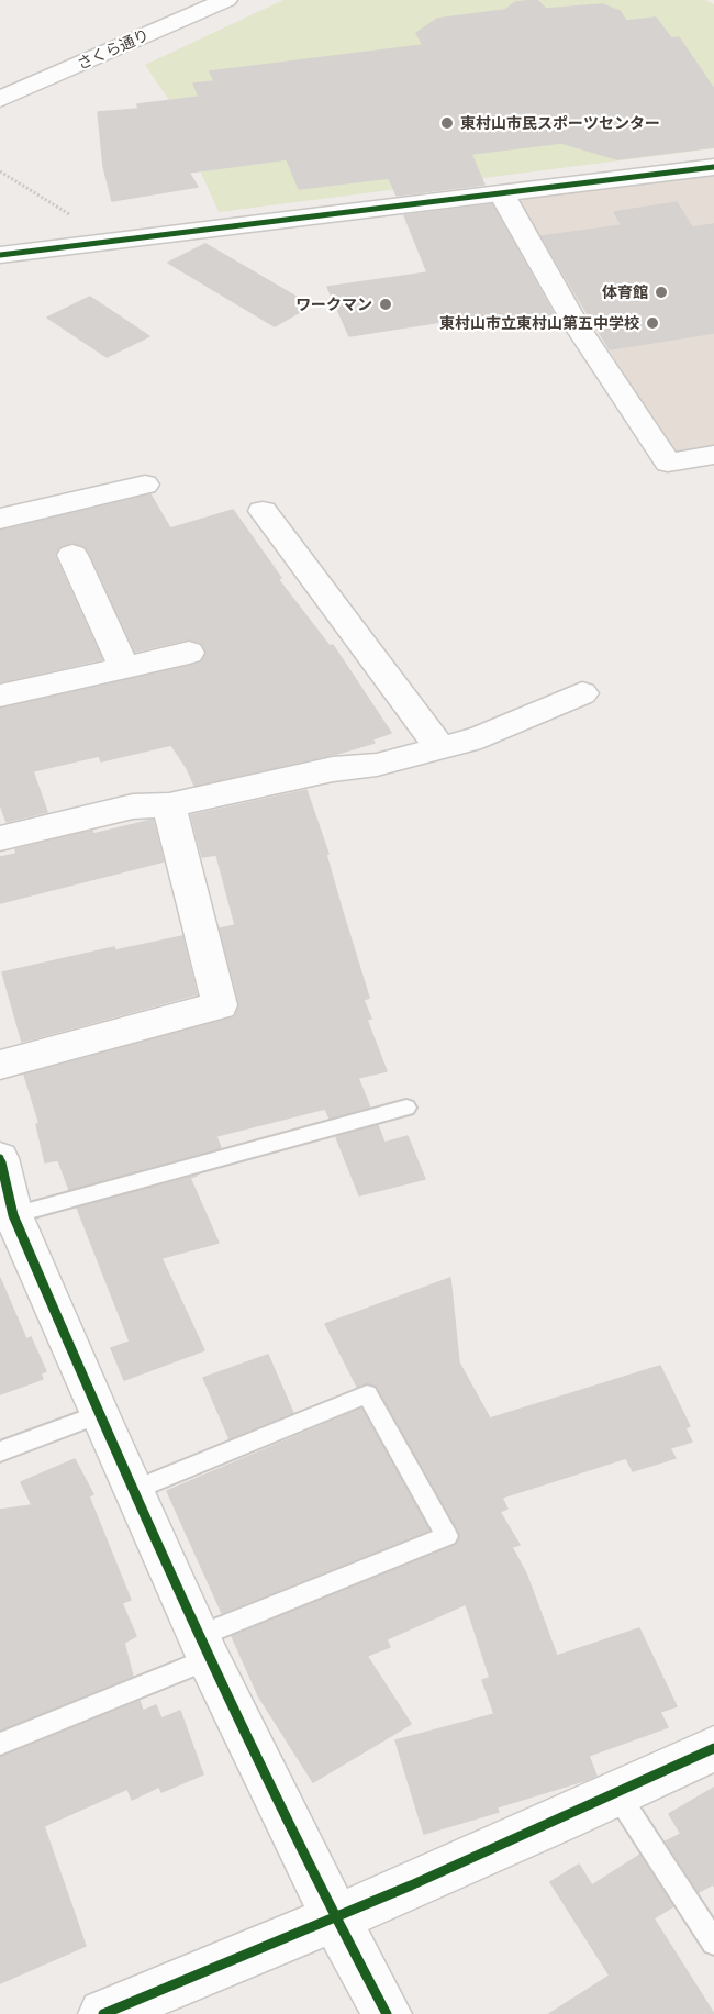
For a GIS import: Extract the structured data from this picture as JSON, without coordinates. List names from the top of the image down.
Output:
{
  "streets": {
    "street": ["さくら通り"]
  },
  "places": [
    "東村山市民スポーツセンター",
    "体育館",
    "ワークマン",
    "東村山市立東村山第五中学校"
  ]
}
